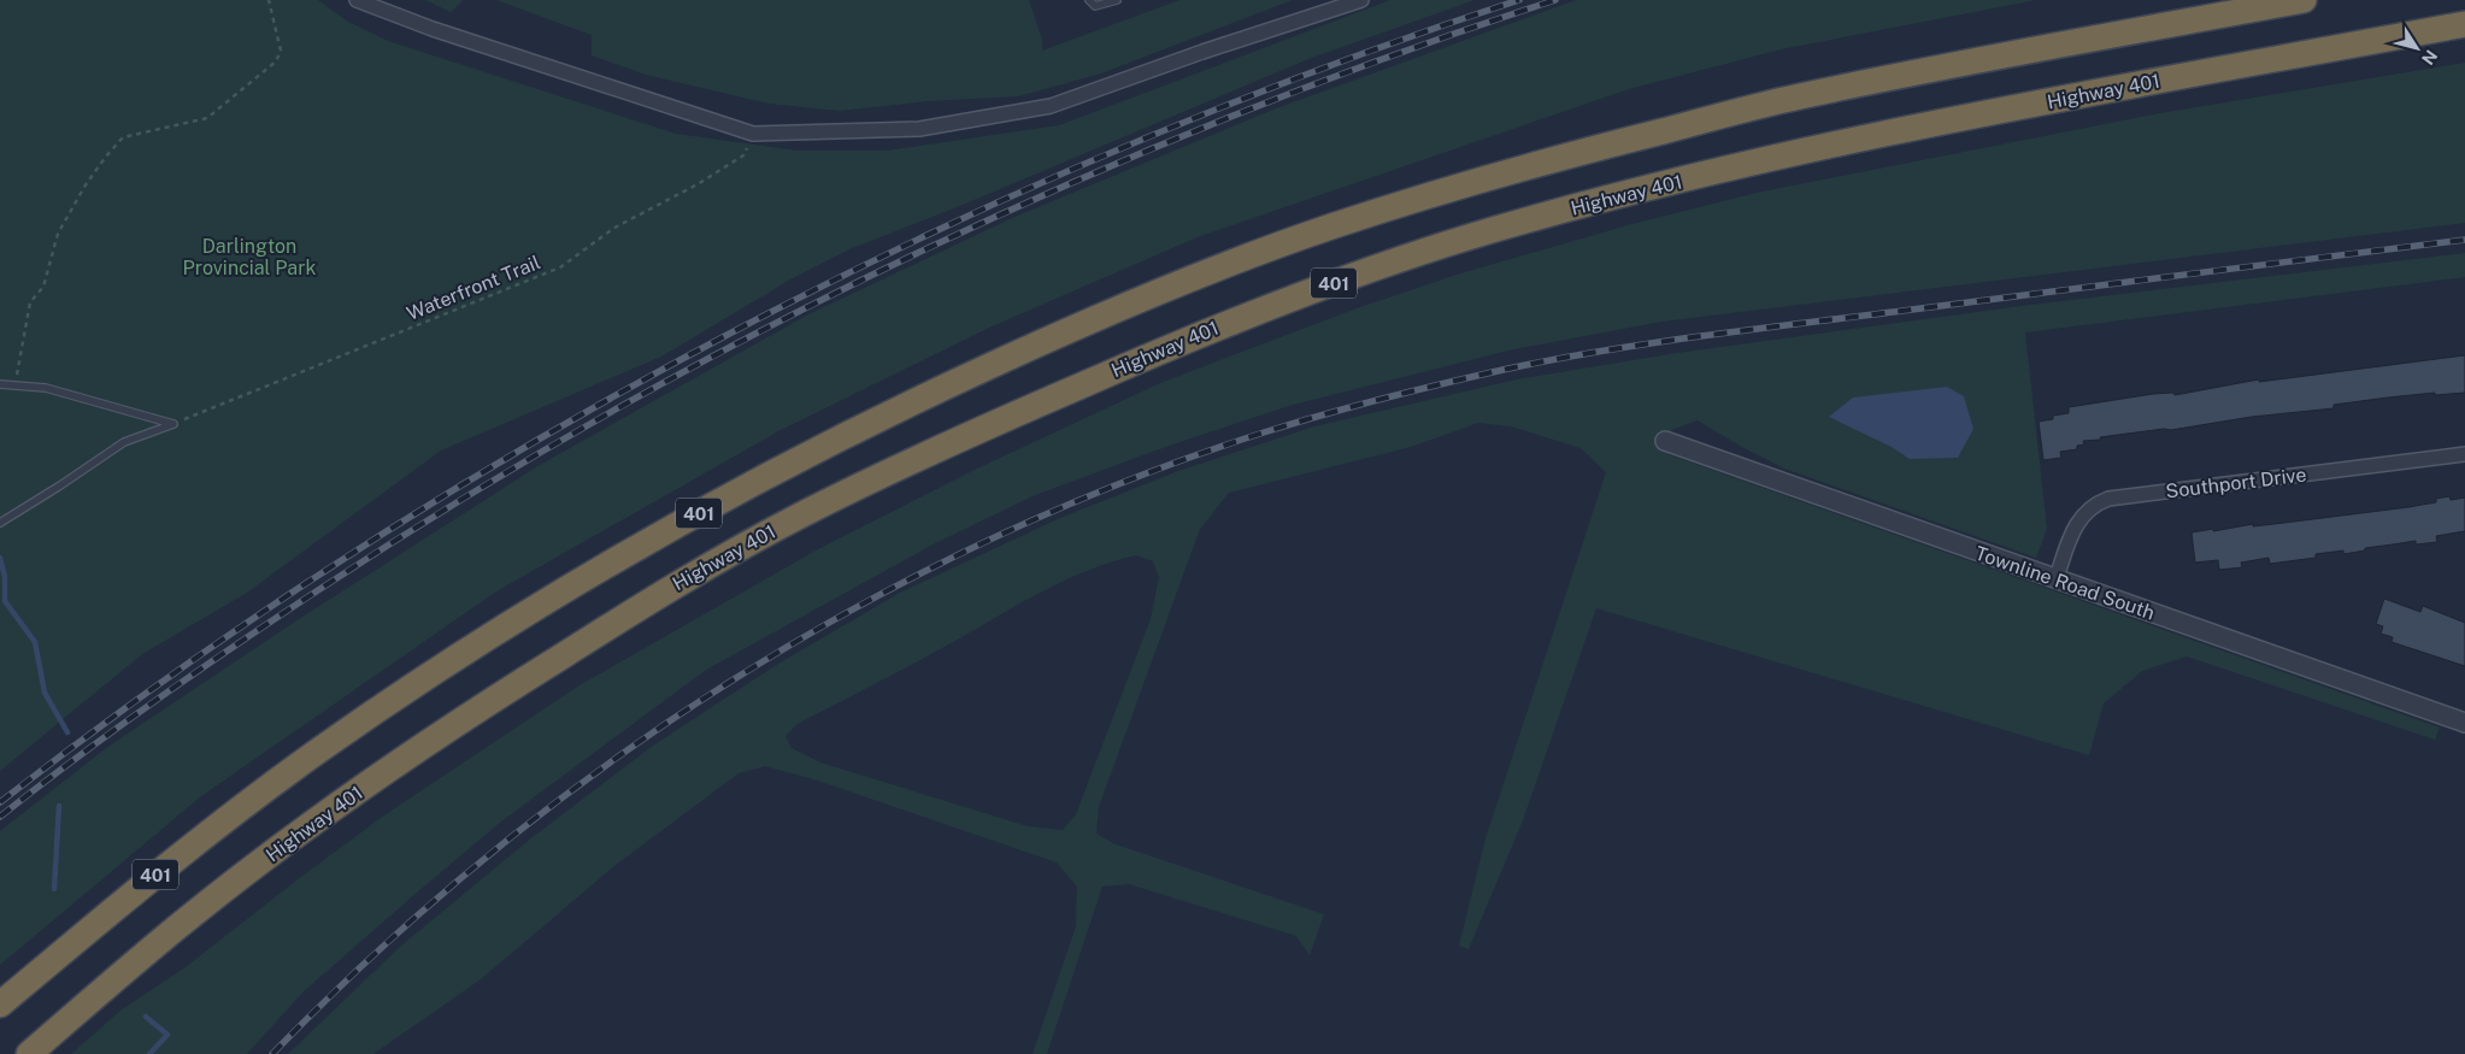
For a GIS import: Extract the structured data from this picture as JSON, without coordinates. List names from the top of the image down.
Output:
{
  "streets": {
    "highway": ["Highway 401", "401"],
    "street": ["Southport Drive", "Townline Road South"],
    "path": ["Waterfront Trail"]
  },
  "crossings": [
    ["Southport Drive", "Townline Road South"]
  ],
  "parks": ["Darlington Provincial Park"],
  "north": "bottom right"
}
